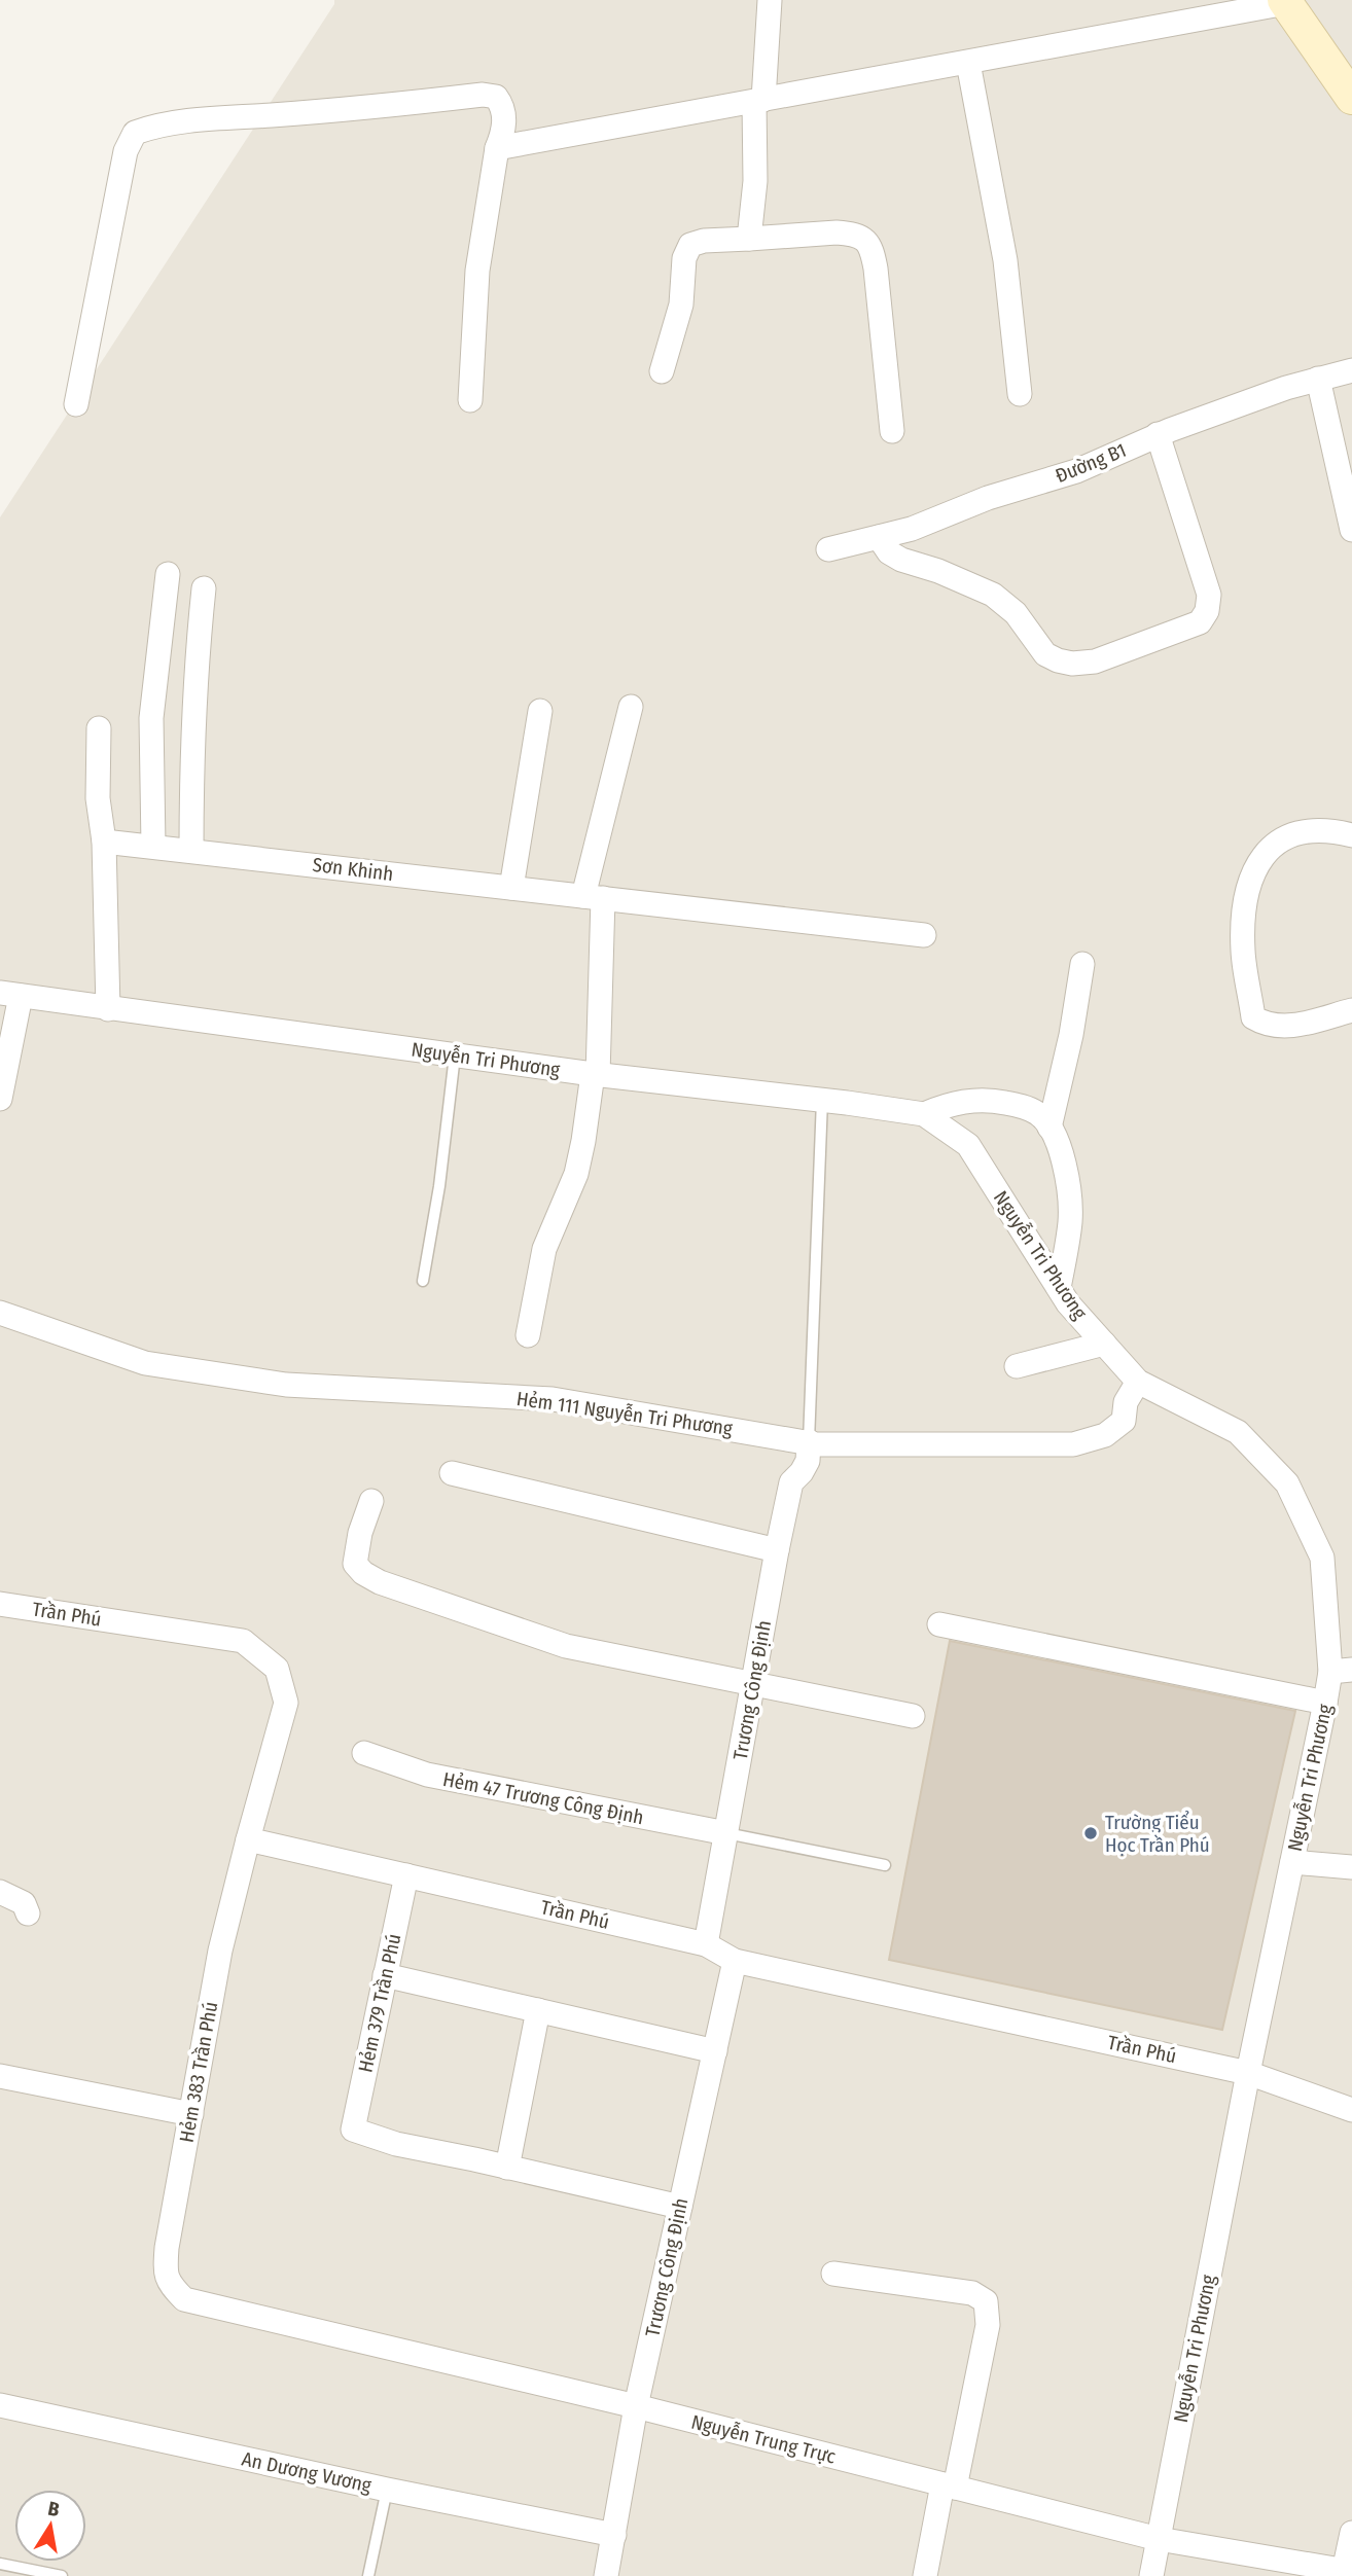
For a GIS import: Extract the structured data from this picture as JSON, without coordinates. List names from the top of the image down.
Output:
{
  "streets": {
    "street": [
      "Đường B1",
      "Sơn Khinh",
      "Nguyễn Tri Phương",
      "Hẻm 111 Nguyễn Tri Phương",
      "Trần Phú",
      "Trương Công Định",
      "Hẻm 47 Trương Công Định",
      "Hẻm 379 Trần Phú",
      "Hẻm 383 Trần Phú",
      "Nguyễn Trung Trực",
      "An Dương Vương"
    ]
  },
  "crossings": [
    ["Nguyễn Tri Phương", "Hẻm 111 Nguyễn Tri Phương"],
    ["Nguyễn Tri Phương", "Trần Phú"],
    ["Nguyễn Tri Phương", "Nguyễn Trung Trực"],
    ["Hẻm 111 Nguyễn Tri Phương", "Trương Công Định"],
    ["Trần Phú", "Trương Công Định"],
    ["Trần Phú", "Hẻm 379 Trần Phú"],
    ["Trần Phú", "Hẻm 383 Trần Phú"],
    ["Trương Công Định", "Hẻm 47 Trương Công Định"],
    ["Trương Công Định", "Nguyễn Trung Trực"],
    ["Trương Công Định", "An Dương Vương"],
    ["Hẻm 383 Trần Phú", "Nguyễn Trung Trực"]
  ],
  "places": ["Trường Tiểu Học Trần Phú"],
  "north": "top"
}
